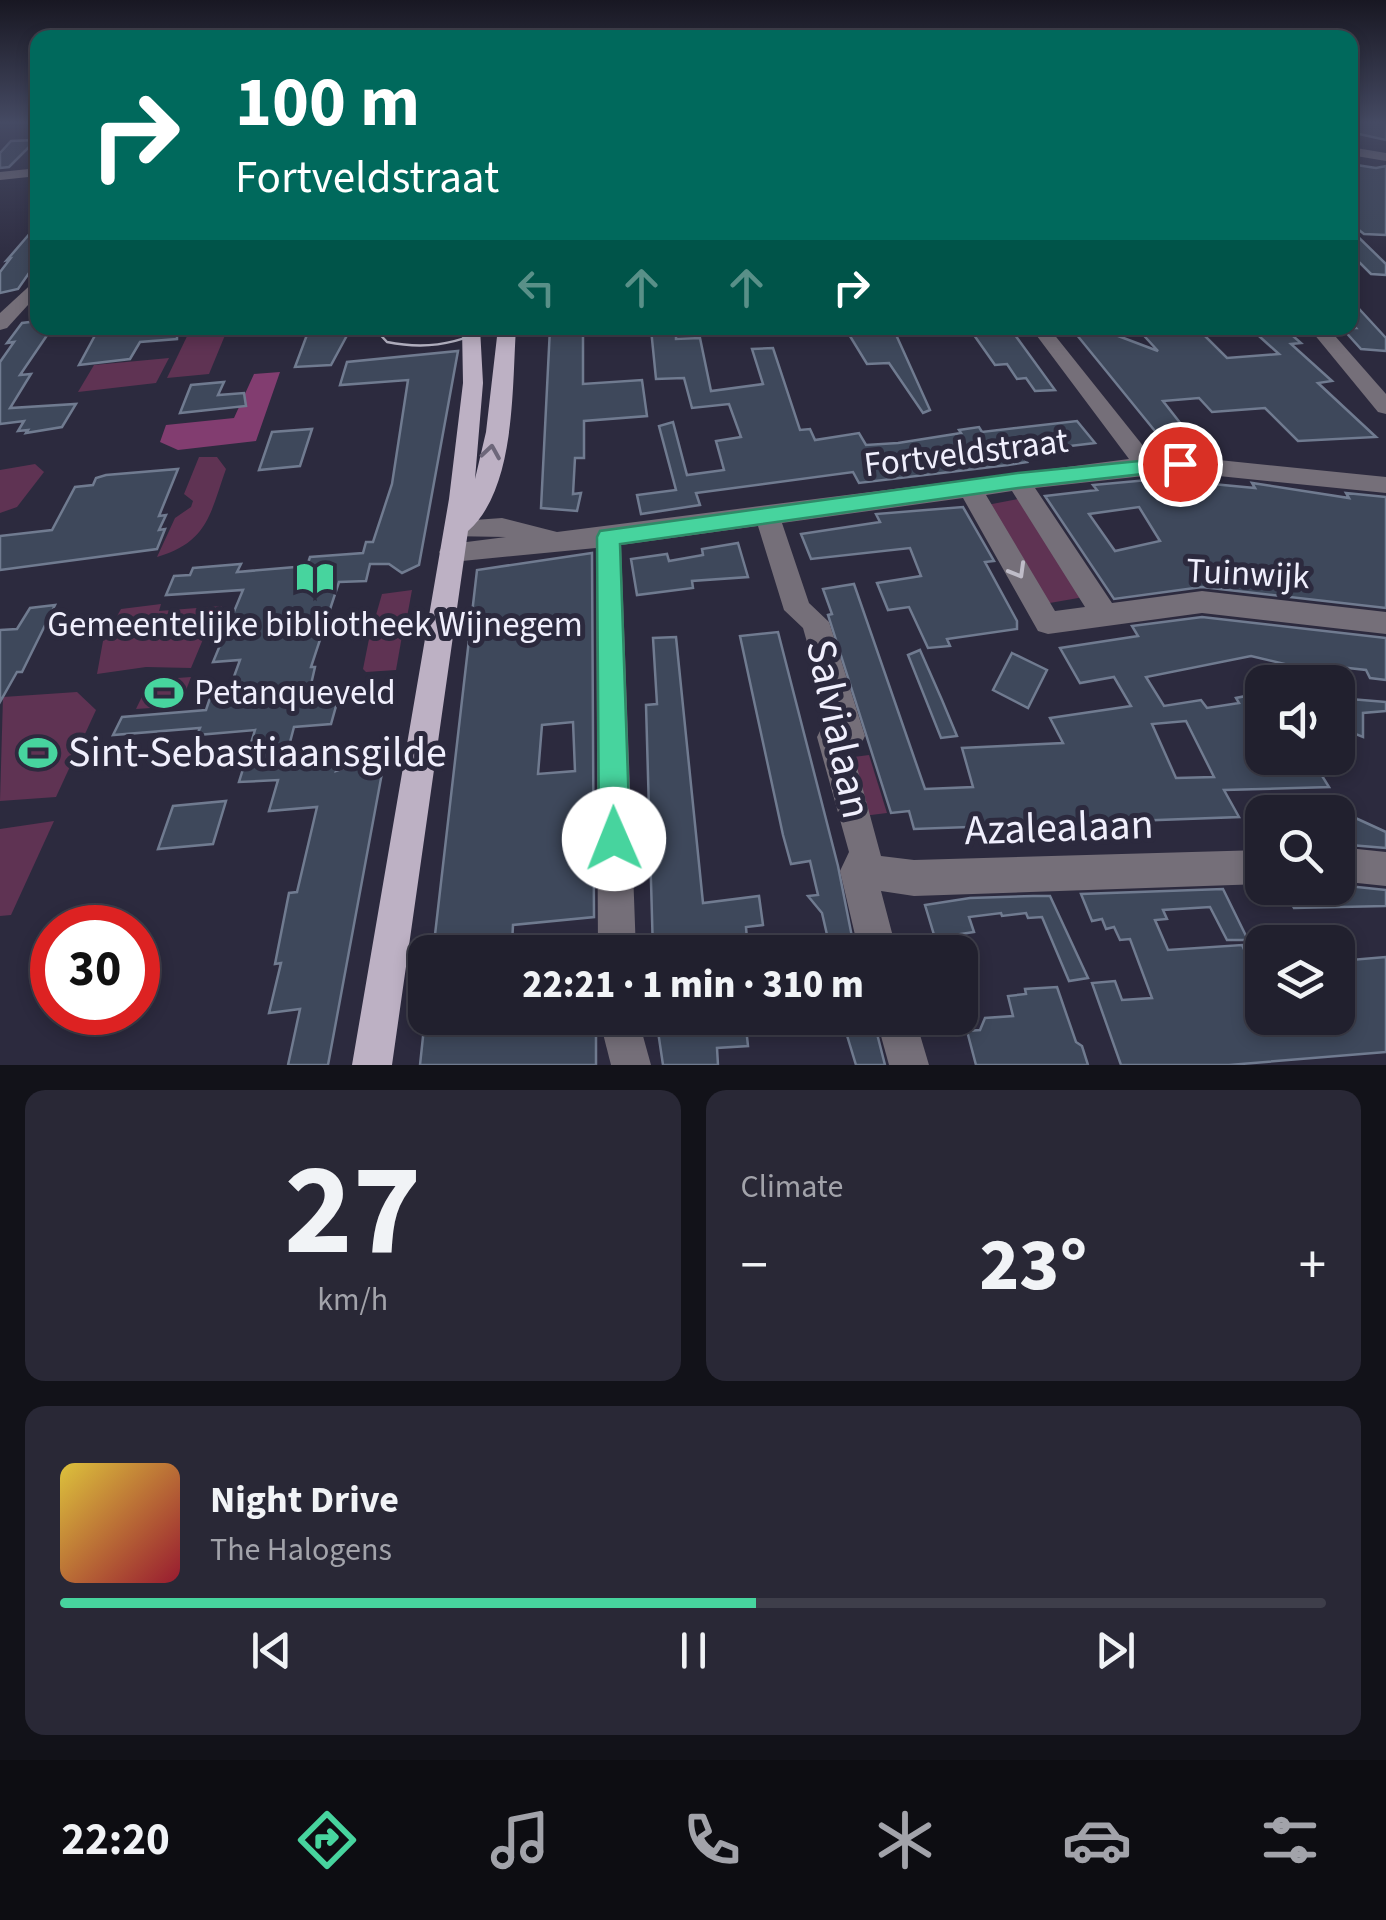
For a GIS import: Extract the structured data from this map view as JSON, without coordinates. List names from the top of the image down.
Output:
{
  "streets": {
    "street": [
      "Fortveldstraat",
      "Tuinwijk",
      "Salvialaan",
      "Azalealaan"
    ]
  },
  "crossings": [
    ["Fortveldstraat", "Tuinwijk"],
    ["Fortveldstraat", "Salvialaan"],
    ["Salvialaan", "Azalealaan"]
  ],
  "places": {
    "library": ["Gemeentelijke bibliotheek Wijnegem"],
    "sports": ["Petanqueveld", "Sint-Sebastiaansgilde"]
  },
  "page": {
    "turn": ["100 m", "Fortveldstraat"],
    "limit": "30",
    "trip": "22:21 · 1 min · 310 m",
    "tile": [
      ["27", "km/h"],
      "Climate"
    ],
    "heat": ["−", "23°", "+"],
    "song": ["Night Drive", "The Halogens"],
    "tabs": "22:20"
  }
}
